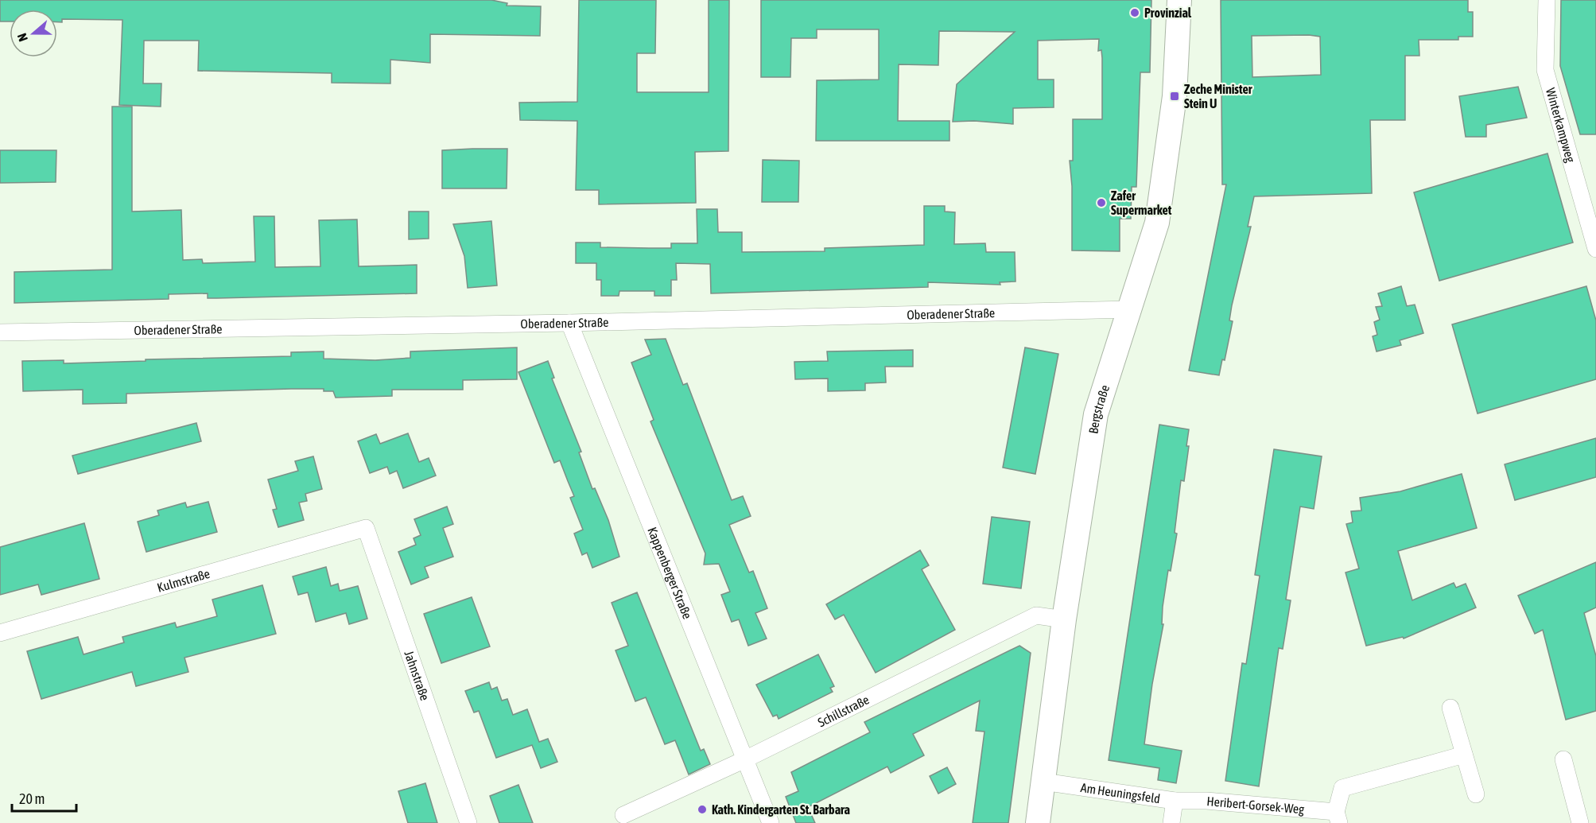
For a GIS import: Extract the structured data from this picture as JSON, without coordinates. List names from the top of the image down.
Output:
{
  "streets": {
    "street": [
      "Winterkampweg",
      "Oberadener Straße",
      "Bergstraße",
      "Kappenberger Straße",
      "Kulmstraße",
      "Jahnstraße",
      "Schillstraße",
      "Am Heuningsfeld",
      "Heribert-Gorsek-Weg"
    ]
  },
  "crossings": [
    ["Oberadener Straße", "Bergstraße"],
    ["Oberadener Straße", "Kappenberger Straße"],
    ["Bergstraße", "Schillstraße"],
    ["Bergstraße", "Am Heuningsfeld"],
    ["Kappenberger Straße", "Schillstraße"],
    ["Kulmstraße", "Jahnstraße"],
    ["Am Heuningsfeld", "Heribert-Gorsek-Weg"]
  ],
  "places": {
    "other": ["Provinzial", "Zafer Supermarket", "Kath. Kindergarten St. Barbara"],
    "transit": ["Zeche Minister Stein U"]
  },
  "scale_bar": "20 m",
  "north": "left"
}
